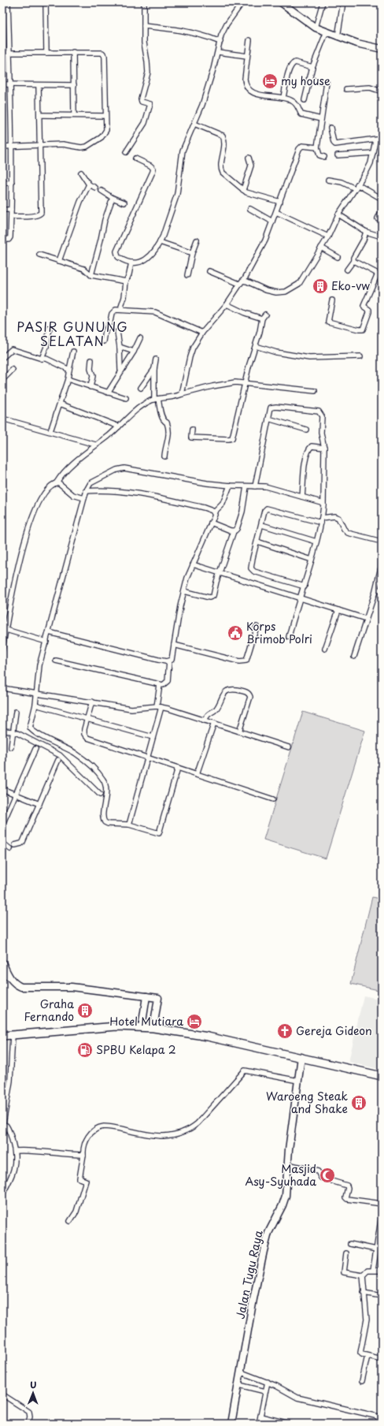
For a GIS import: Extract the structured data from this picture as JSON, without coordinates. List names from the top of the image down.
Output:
{
  "streets": {
    "street": ["Jalan Tugu Raya"]
  },
  "districts": ["PASIR GUNUNG SELATAN"],
  "places": {
    "hotel": ["my house", "Hotel Mutiara"],
    "building": ["Eko-vw", "Graha Fernando", "Waroeng Steak and Shake"],
    "public building": ["Korps Brimob Polri"],
    "church": ["Gereja Gideon"],
    "fuel station": ["SPBU Kelapa 2"],
    "mosque": ["Masjid Asy-Syuhada"]
  },
  "north": "top"
}
